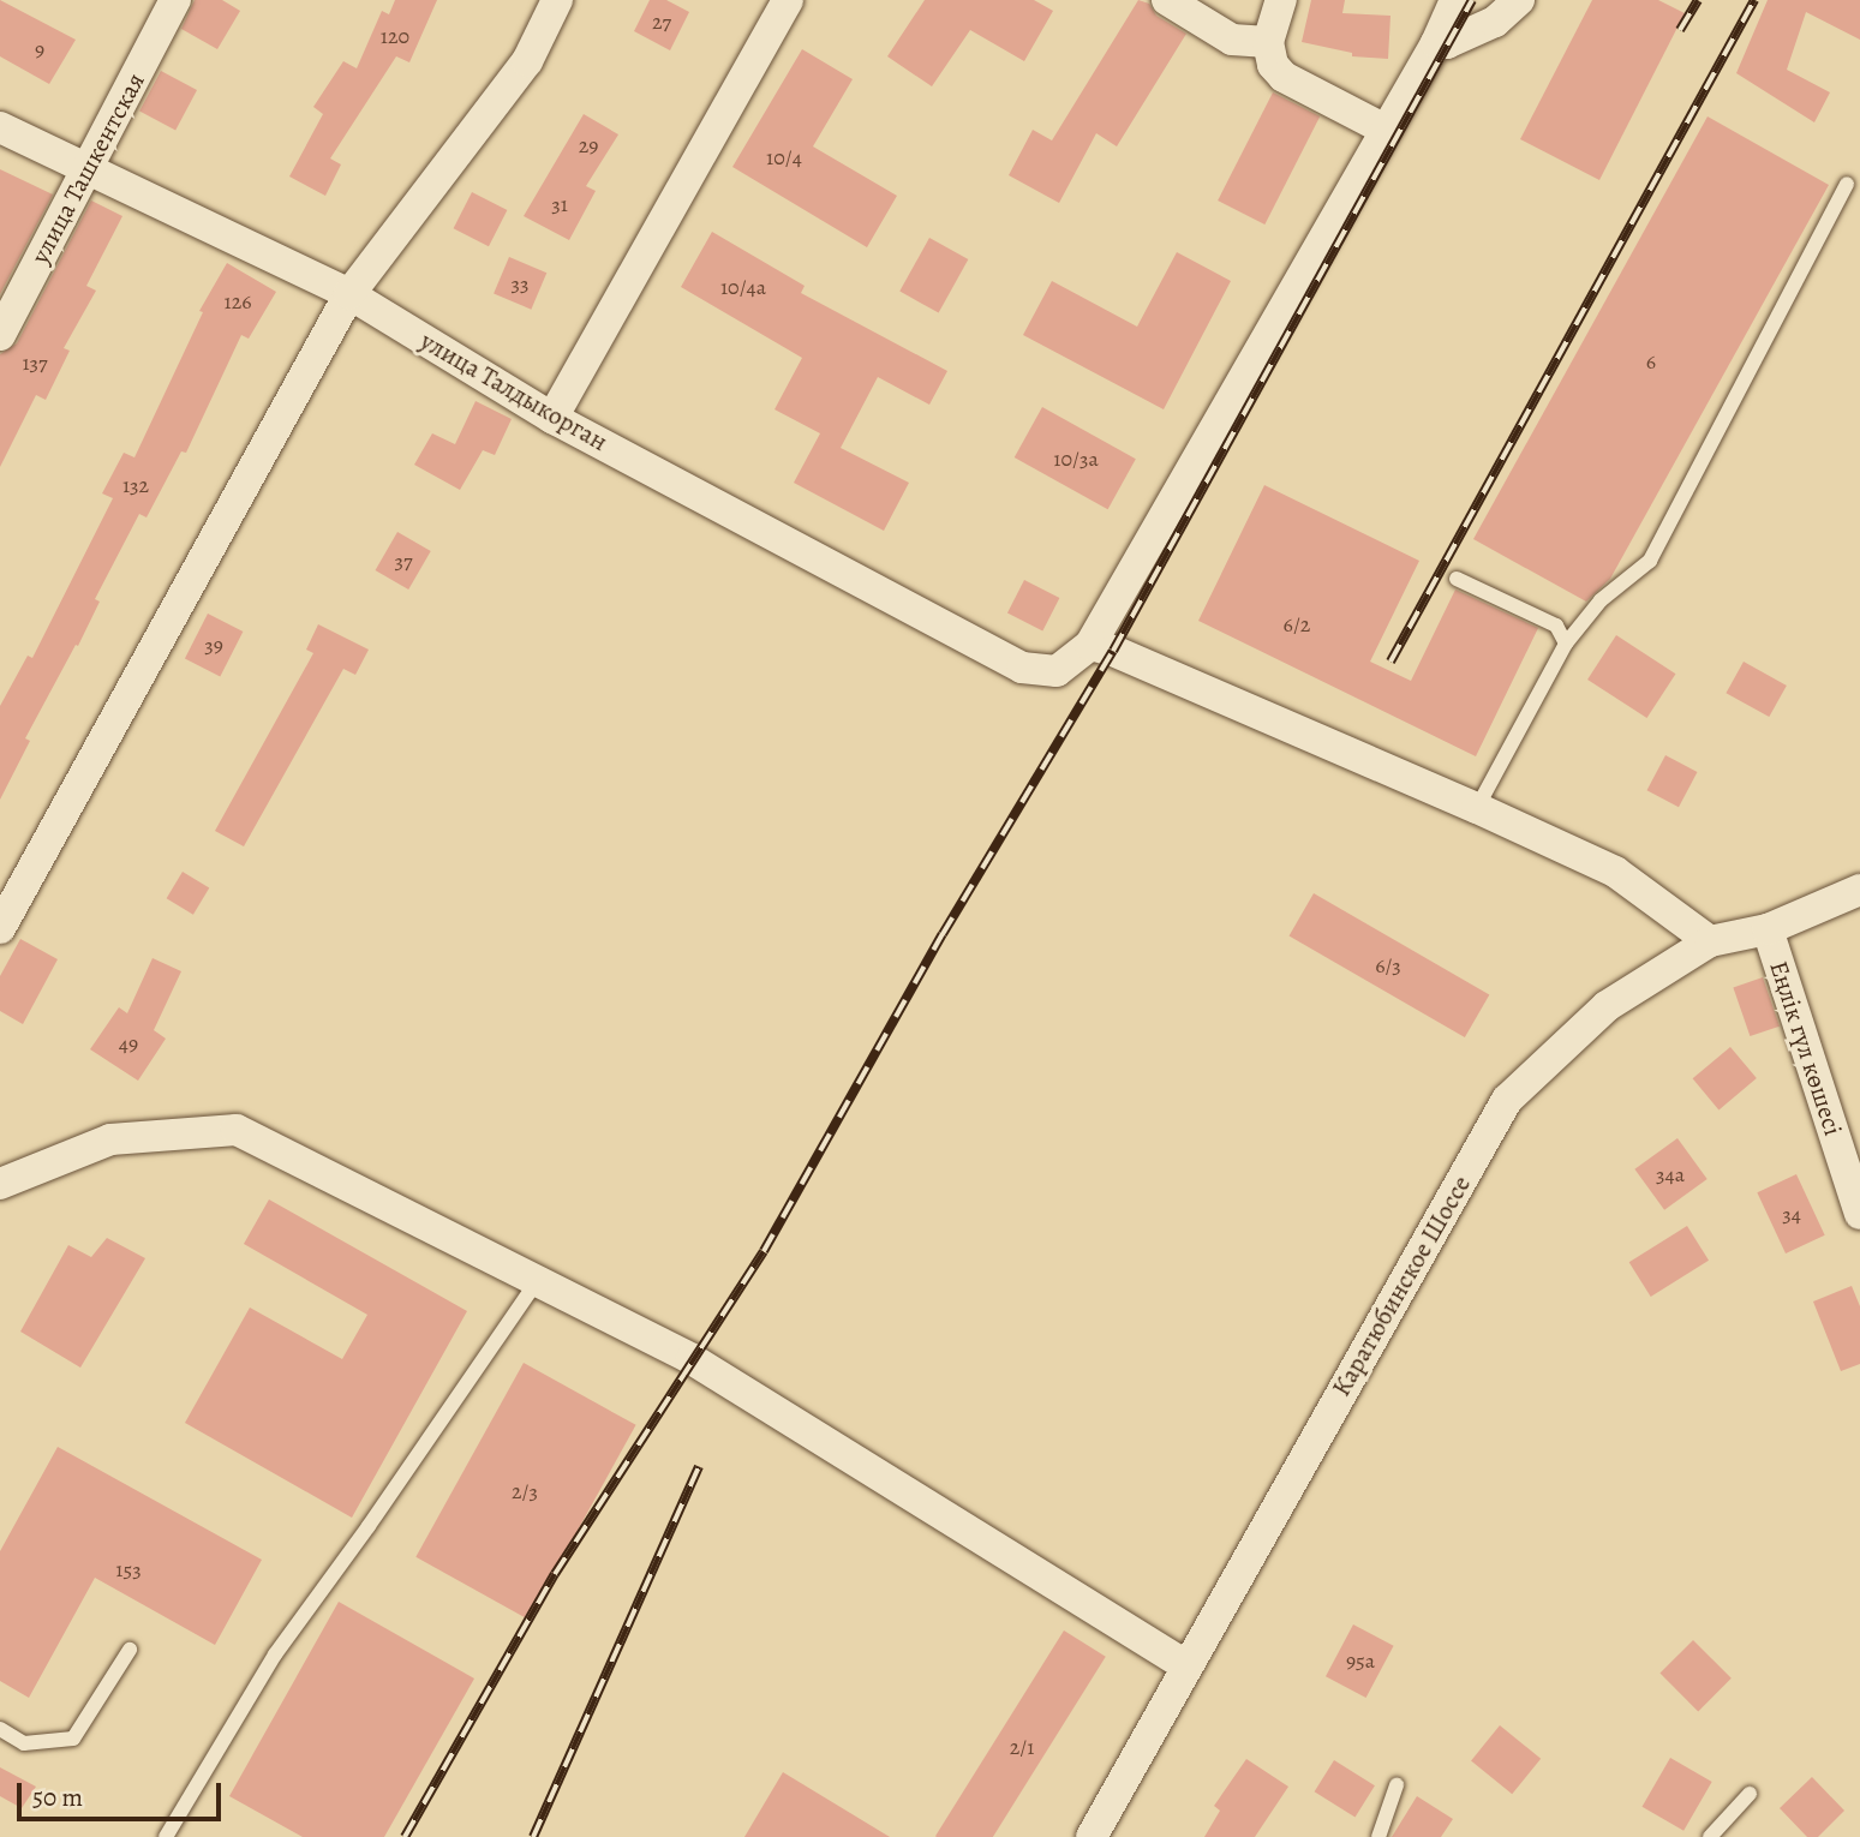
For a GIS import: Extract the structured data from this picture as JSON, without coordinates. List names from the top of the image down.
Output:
{
  "streets": {
    "street": [
      "улица Ташкентская",
      "улица Талдыкорган",
      "Еңлік гүл көшесі",
      "Каратюбинское Шоссе"
    ]
  },
  "crossings": [
    ["улица Ташкентская", "улица Талдыкорган"],
    ["Еңлік гүл көшесі", "Каратюбинское Шоссе"]
  ],
  "house_numbers": [
    "27",
    "120",
    "9",
    "29",
    "10/4",
    "31",
    "33",
    "10/4а",
    "126",
    "6",
    "137",
    "10/3а",
    "132",
    "37",
    "6/2",
    "39",
    "6/3",
    "49",
    "34а",
    "34",
    "2/3",
    "153",
    "95а",
    "2/1"
  ],
  "scale_bar": "50 m"
}
